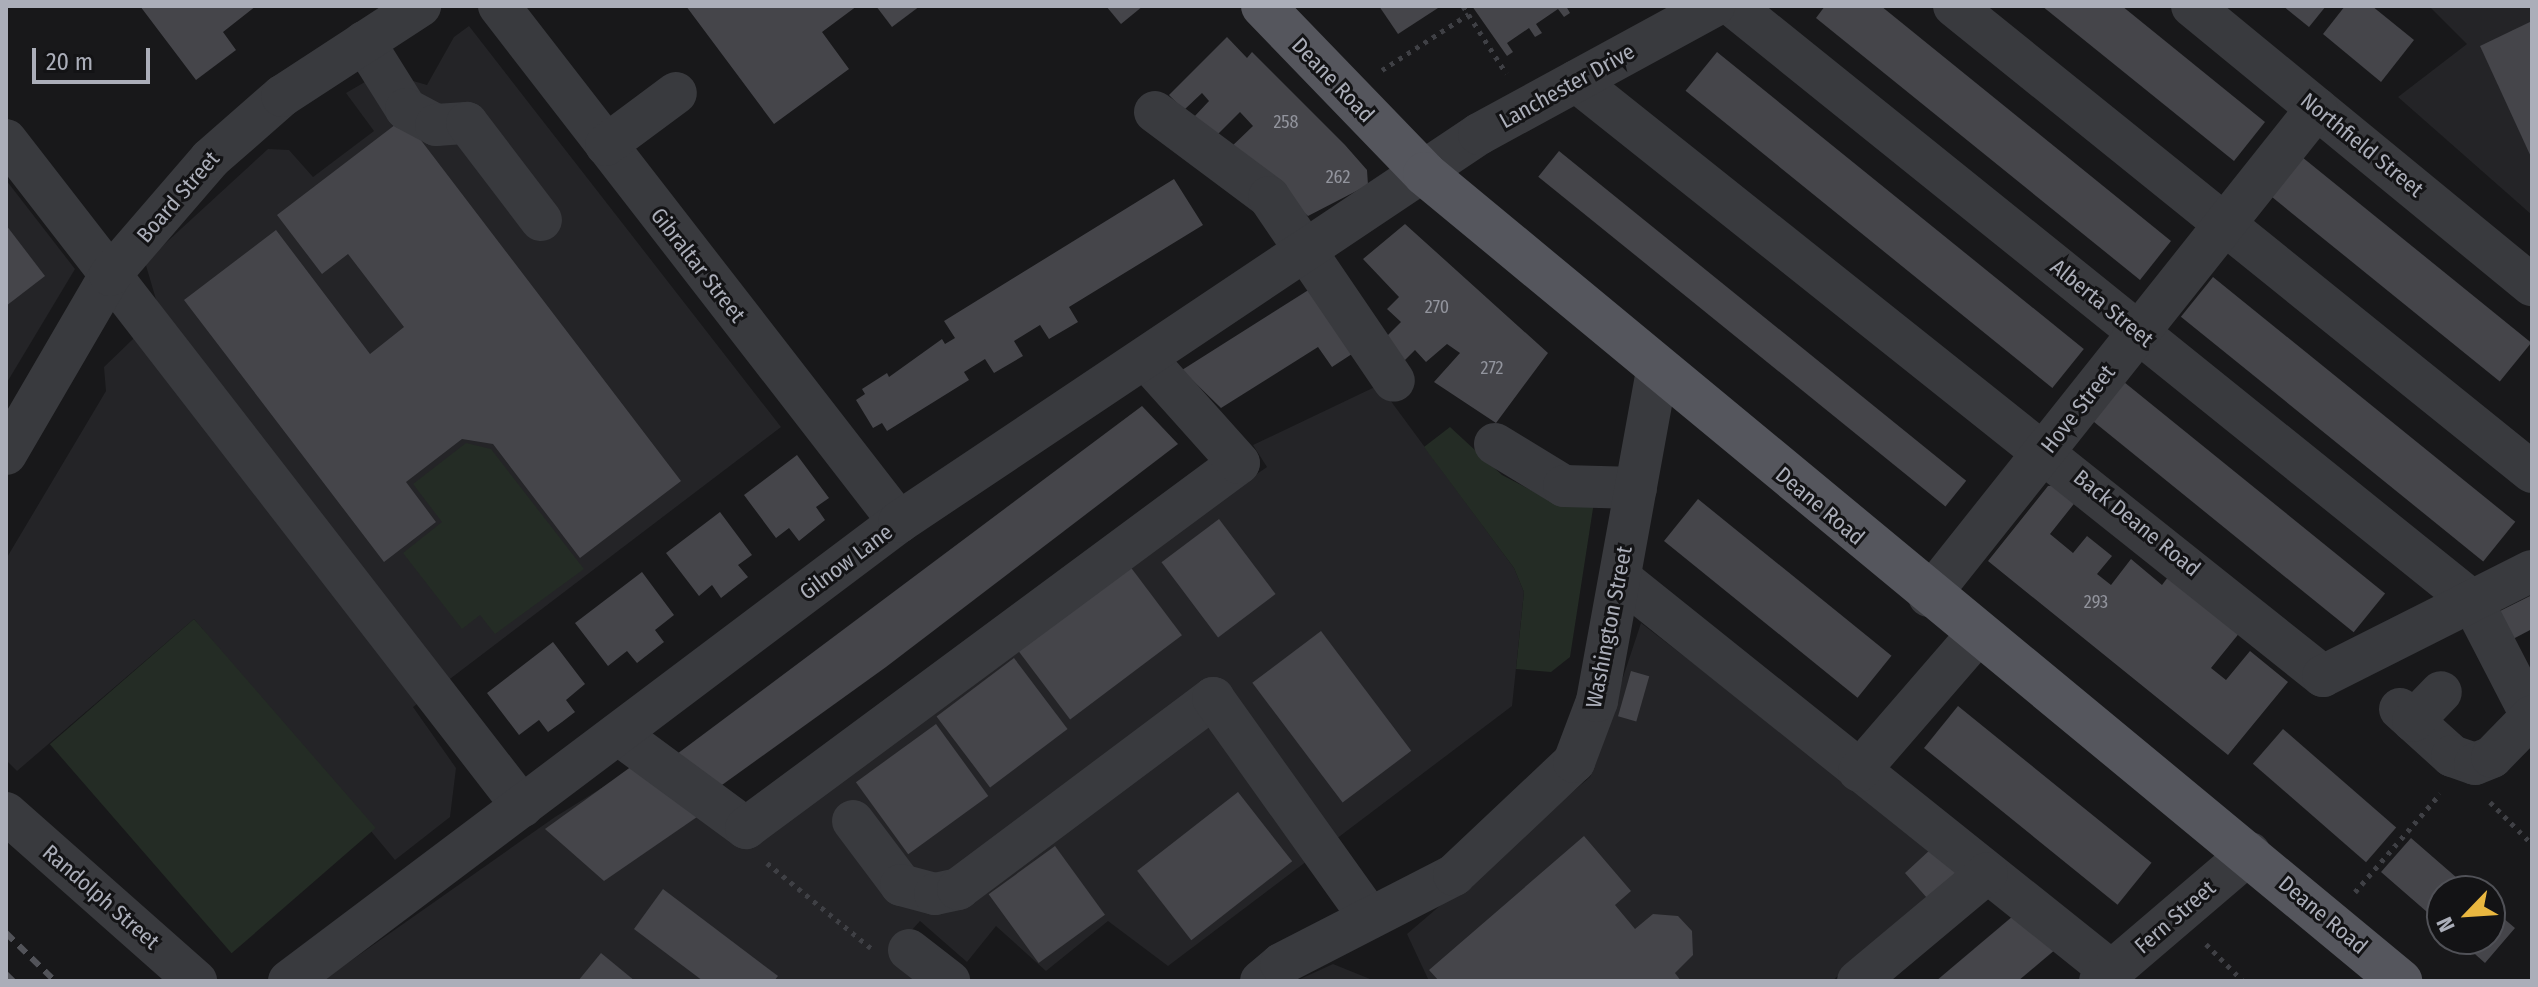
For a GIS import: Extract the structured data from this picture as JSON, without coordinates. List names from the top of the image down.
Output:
{
  "streets": {
    "main road": ["Deane Road"],
    "street": [
      "Lanchester Drive",
      "Northfield Street",
      "Board Street",
      "Gibraltar Street",
      "Alberta Street",
      "Hove Street",
      "Back Deane Road",
      "Gilnow Lane",
      "Washington Street",
      "Randolph Street",
      "Fern Street"
    ]
  },
  "crossings": [
    ["Deane Road", "Lanchester Drive"],
    ["Deane Road", "Hove Street"],
    ["Deane Road", "Gilnow Lane"],
    ["Deane Road", "Washington Street"],
    ["Deane Road", "Fern Street"],
    ["Lanchester Drive", "Back Deane Road"],
    ["Lanchester Drive", "Gilnow Lane"],
    ["Northfield Street", "Hove Street"],
    ["Gibraltar Street", "Gilnow Lane"],
    ["Alberta Street", "Hove Street"],
    ["Alberta Street", "Back Deane Road"],
    ["Hove Street", "Back Deane Road"]
  ],
  "house_numbers": [
    "258",
    "262",
    "270",
    "272",
    "293"
  ],
  "scale_bar": "20 m",
  "north": "bottom left"
}
